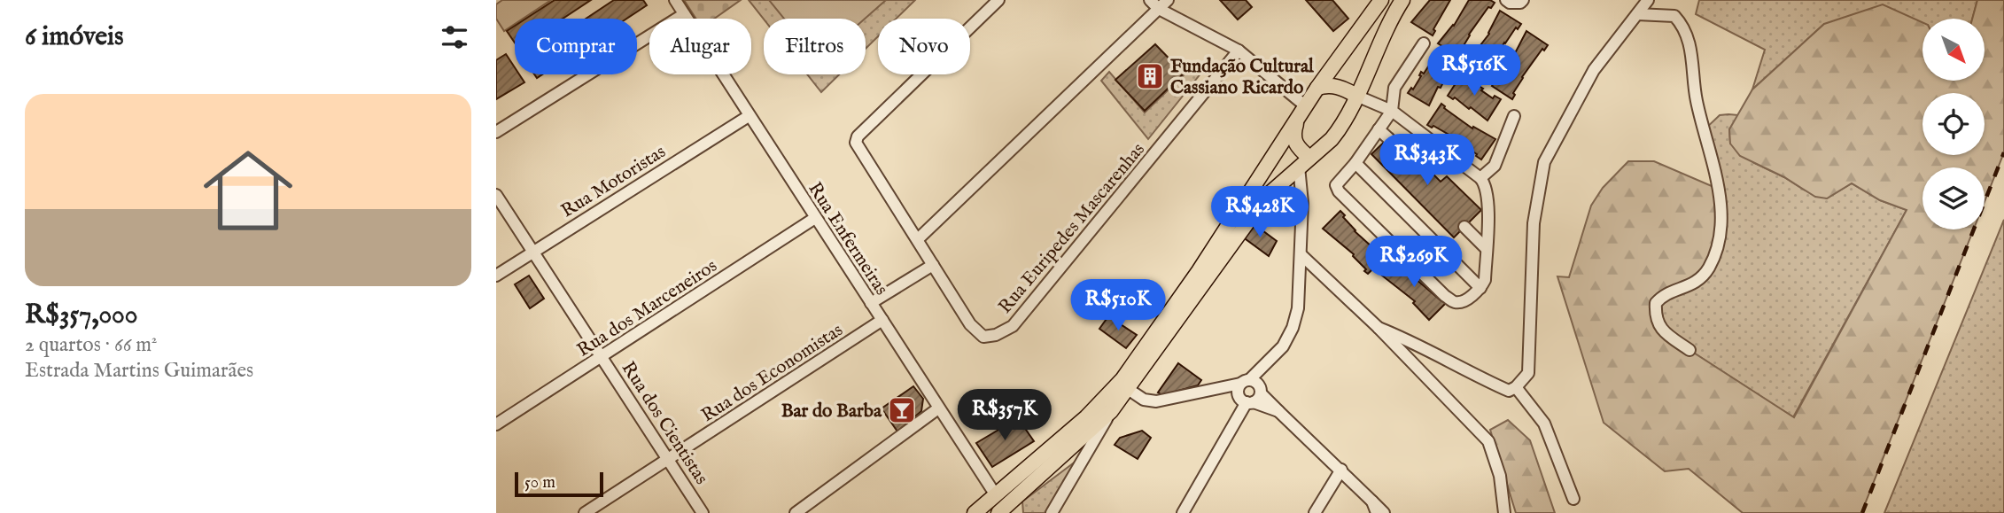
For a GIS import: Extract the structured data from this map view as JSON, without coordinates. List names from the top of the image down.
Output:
{
  "streets": {
    "street": [
      "Rua Motoristas",
      "Rua Euripedes Mascarenhas",
      "Rua Enfermeiras",
      "Rua dos Marceneiros",
      "Rua dos Economistas",
      "Rua dos Cientistas"
    ]
  },
  "crossings": [
    ["Rua Motoristas", "Rua Enfermeiras"],
    ["Rua Motoristas", "Rua dos Cientistas"],
    ["Rua Enfermeiras", "Rua dos Marceneiros"],
    ["Rua Enfermeiras", "Rua dos Economistas"],
    ["Rua dos Marceneiros", "Rua dos Cientistas"],
    ["Rua dos Economistas", "Rua dos Cientistas"]
  ],
  "places": {
    "building": ["Fundação Cultural Cassiano Ricardo"],
    "bar": ["Bar do Barba"]
  },
  "scale_bar": "50 m",
  "north": "bottom right",
  "page": {
    "heading": "6 imóveis",
    "chip": [
      "Comprar",
      "Alugar",
      "Filtros",
      "Novo"
    ],
    "price": [
      "R$516K",
      "R$343K",
      "R$428K",
      "R$269K",
      "R$510K",
      "R$357K"
    ],
    "list": [
      {
        "name": "R$357,000",
        "note": "2 quartos · 66 m² · Estrada Martins Guimarães"
      }
    ],
    "scale": "50 m"
  }
}
